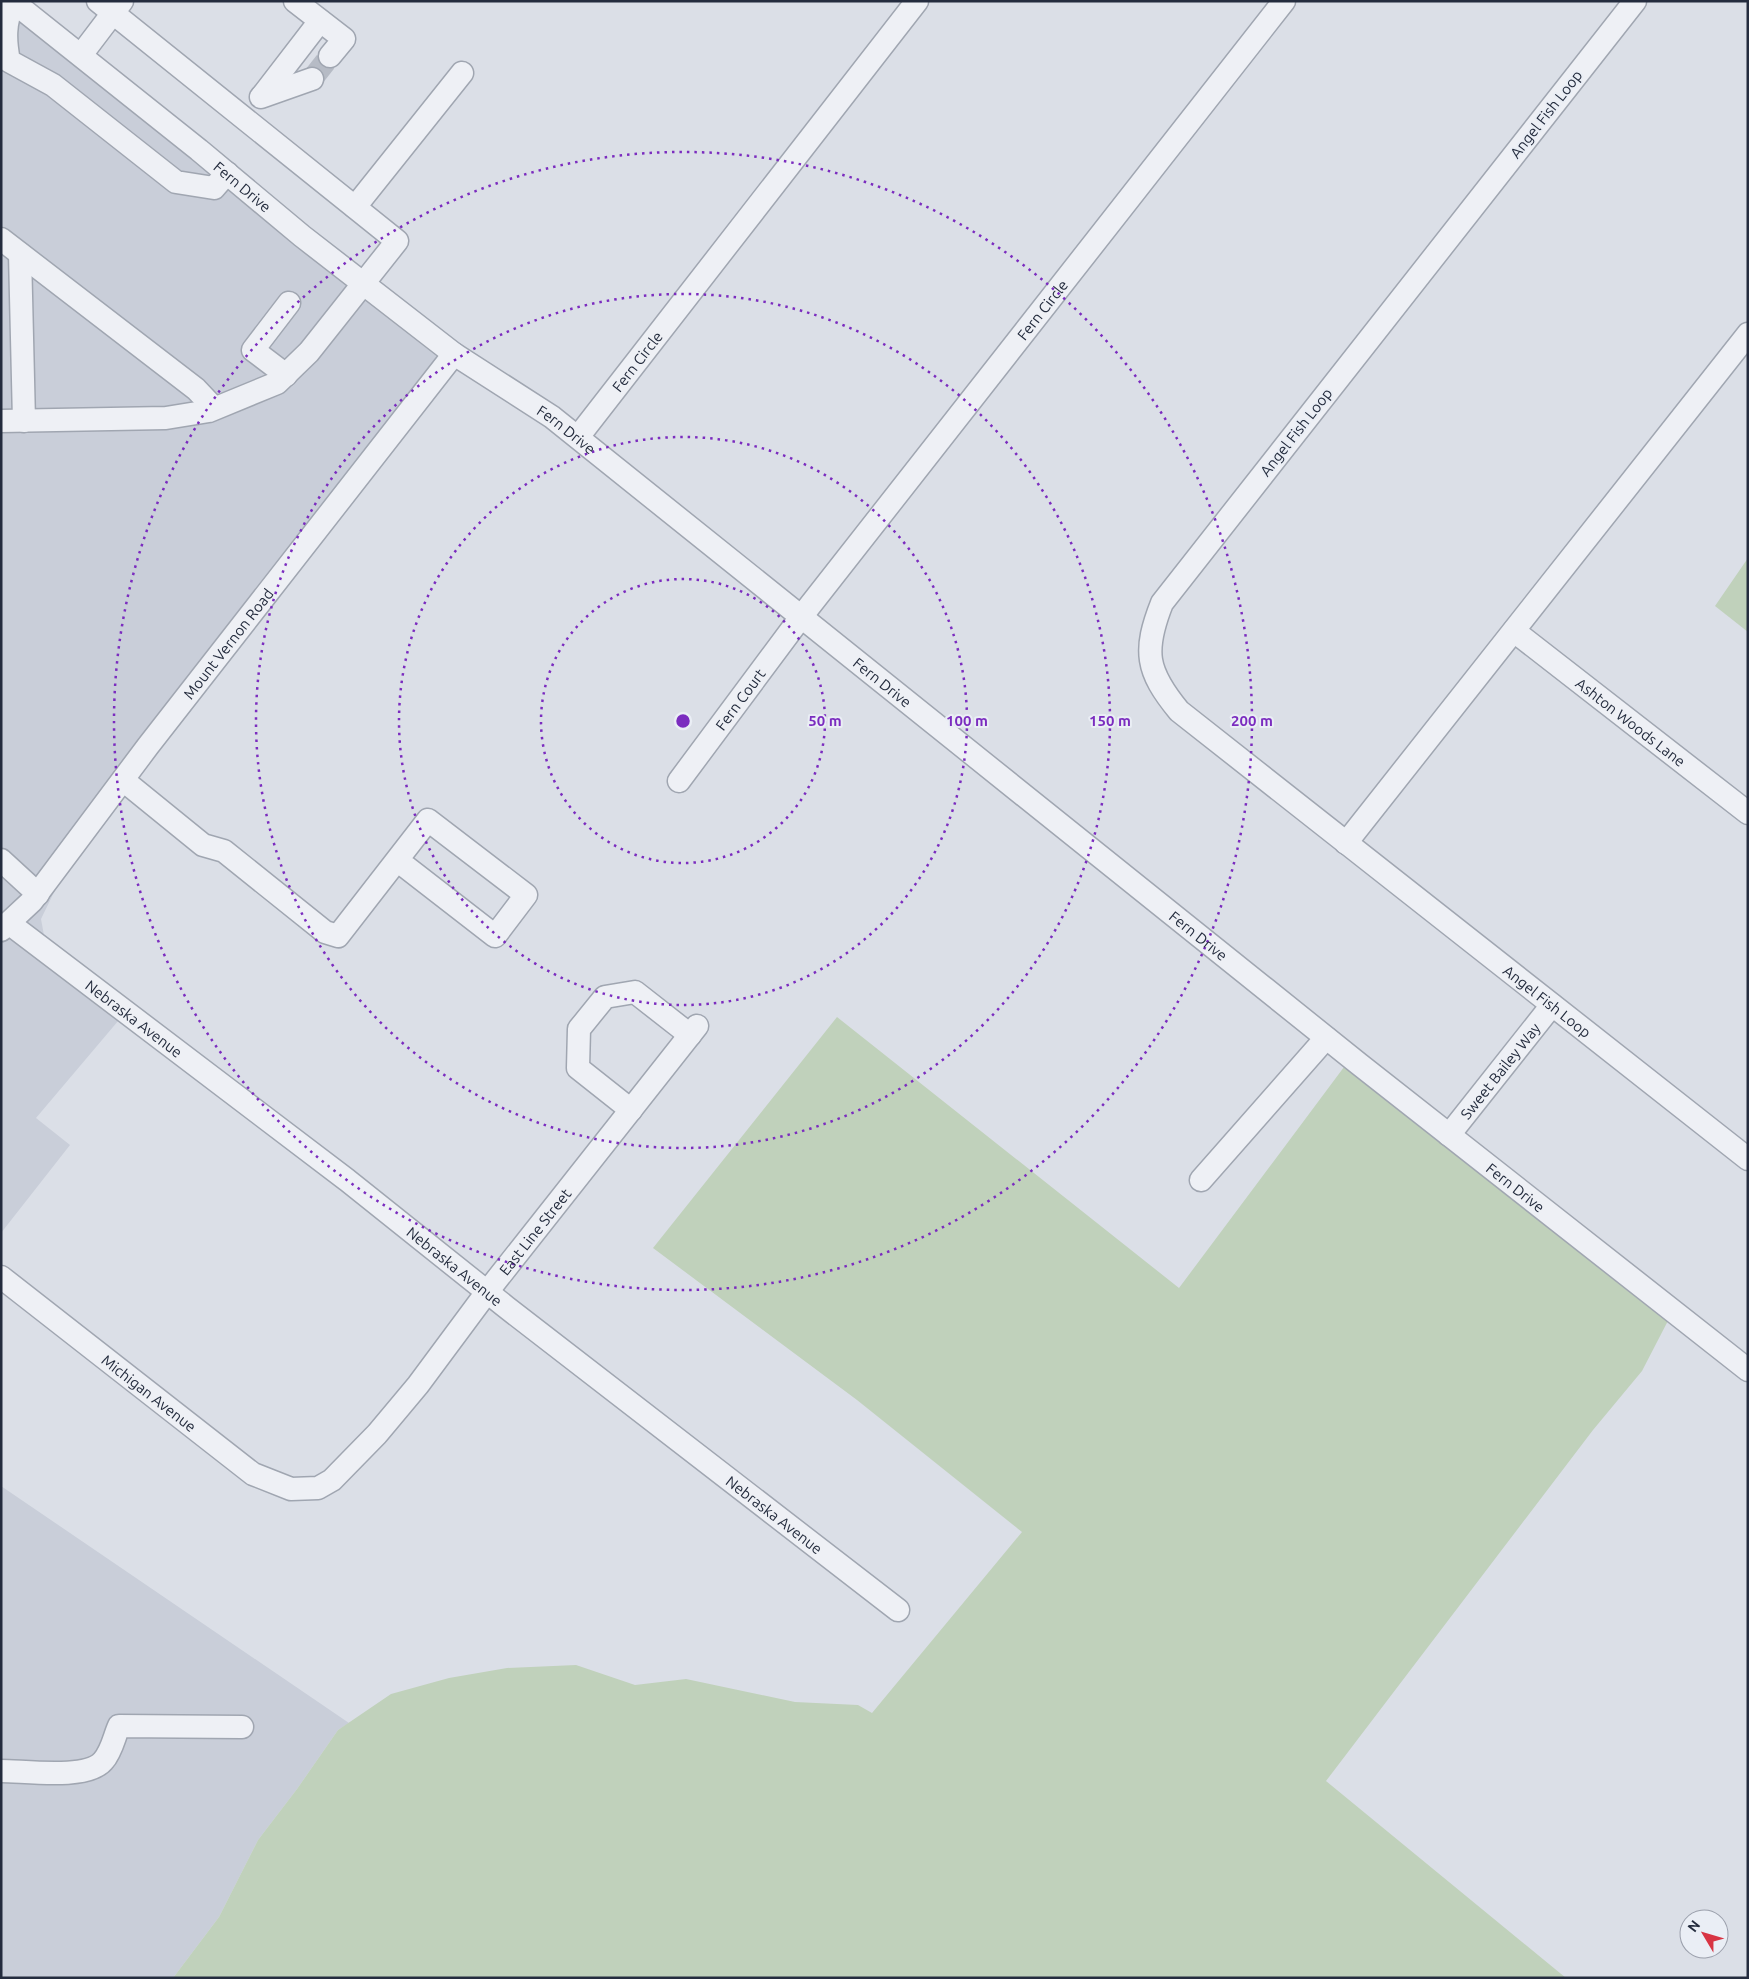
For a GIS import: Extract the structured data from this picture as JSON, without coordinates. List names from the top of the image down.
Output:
{
  "streets": {
    "street": [
      "Angel Fish Loop",
      "Fern Drive",
      "Fern Circle",
      "Mount Vernon Road",
      "Fern Court",
      "Ashton Woods Lane",
      "Nebraska Avenue",
      "Sweet Bailey Way",
      "East Line Street",
      "Michigan Avenue"
    ]
  },
  "crossings": [
    ["Angel Fish Loop", "Sweet Bailey Way"],
    ["Fern Drive", "Fern Circle"],
    ["Fern Drive", "Mount Vernon Road"],
    ["Fern Drive", "Fern Court"],
    ["Fern Drive", "Sweet Bailey Way"],
    ["Fern Circle", "Fern Court"],
    ["Mount Vernon Road", "Nebraska Avenue"],
    ["Nebraska Avenue", "East Line Street"],
    ["East Line Street", "Michigan Avenue"]
  ],
  "north": "top left",
  "rings": [
    "50 m",
    "100 m",
    "150 m",
    "200 m"
  ]
}
